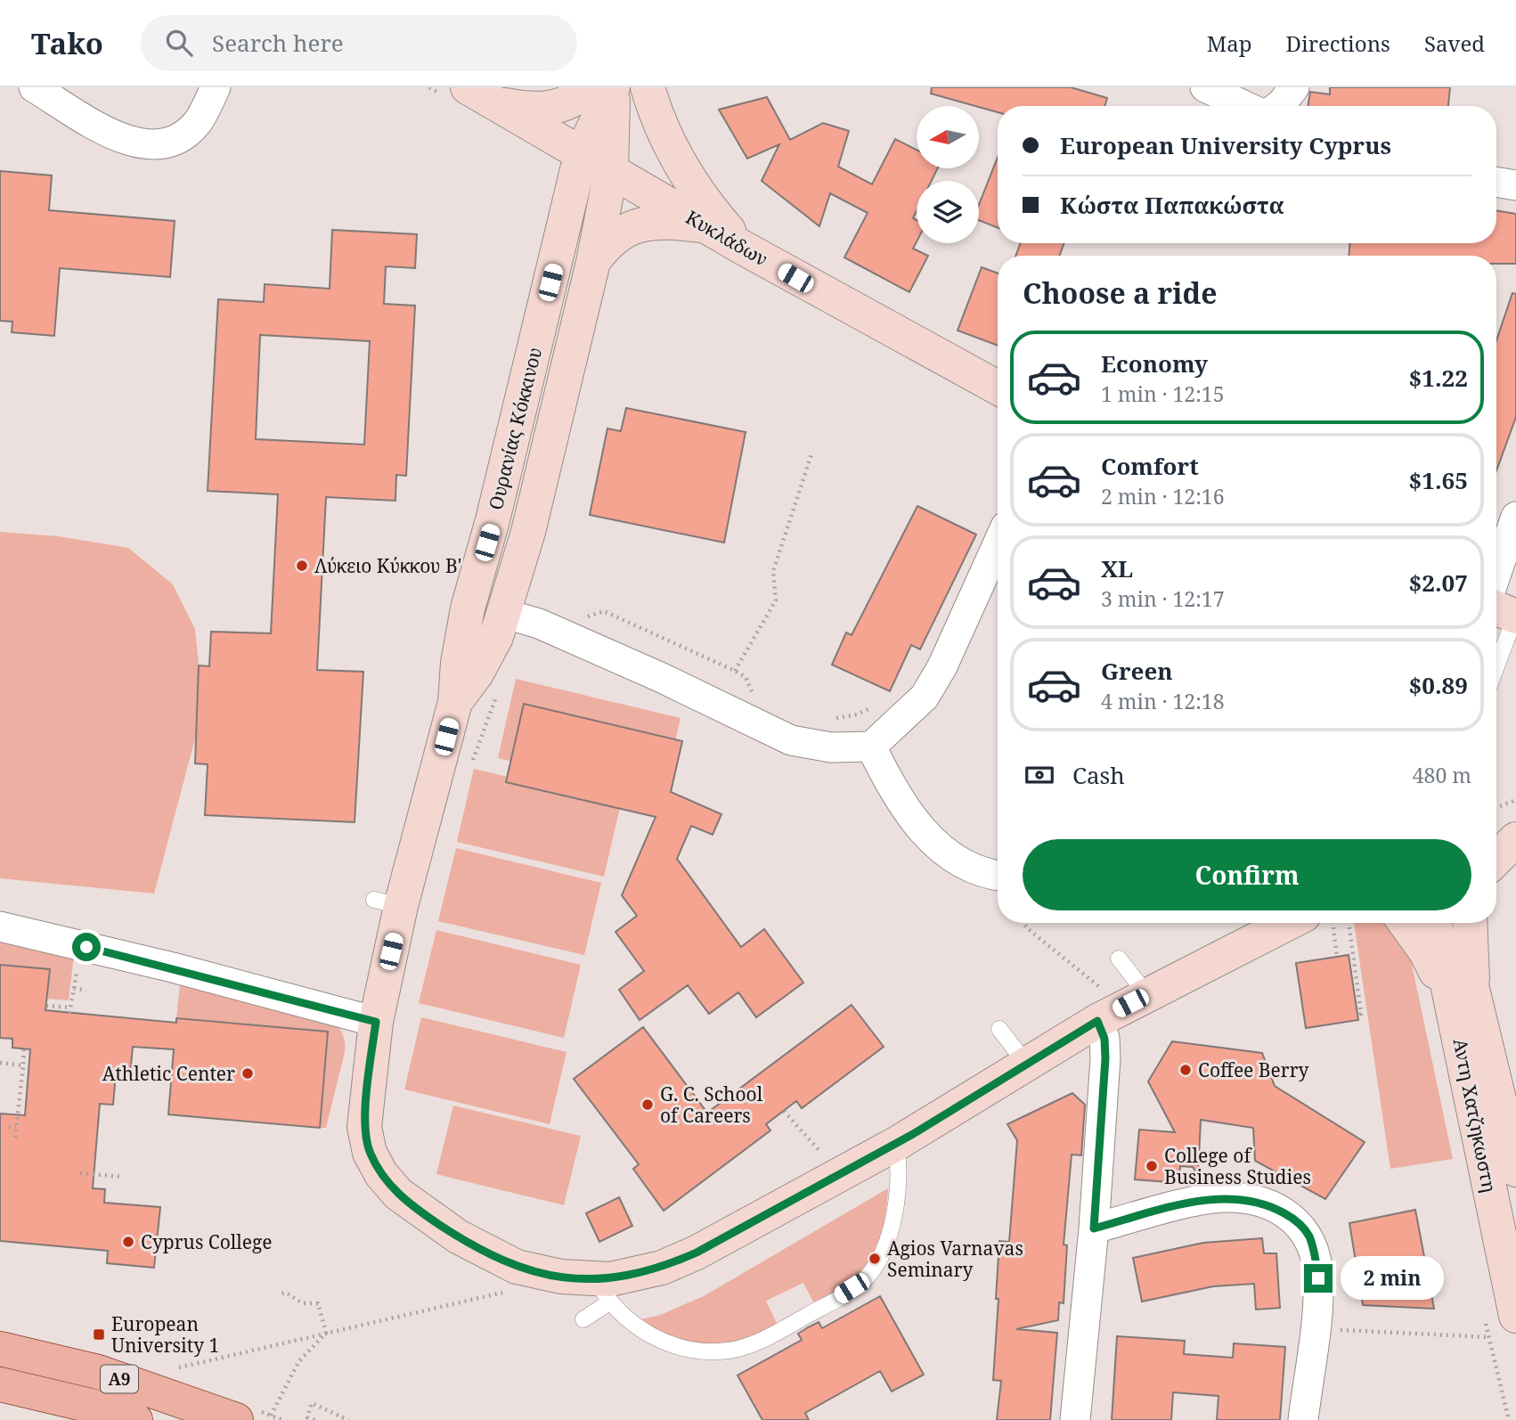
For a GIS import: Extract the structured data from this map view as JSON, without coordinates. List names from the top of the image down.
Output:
{
  "streets": {
    "main road": [
      "Κυκλάδων",
      "Ουρανίας Κόκκινου",
      "Αντη Χατζηκωστη",
      "A9"
    ]
  },
  "crossings": [
    ["Κυκλάδων", "Ουρανίας Κόκκινου"]
  ],
  "places": {
    "other": [
      "Λύκειο Κύκκου Β'",
      "Coffee Berry",
      "Athletic Center",
      "G. C. School of Careers",
      "College of Business Studies",
      "Cyprus College",
      "Agios Varnavas Seminary"
    ],
    "transit": ["European University 1"]
  },
  "north": "left",
  "page": {
    "header": "Tako",
    "search": "Search here",
    "nav": ["Map", "Directions", "Saved"],
    "banner": ["European University Cyprus", "Κώστα Παπακώστα"],
    "heading": "Choose a ride",
    "list": [
      {
        "name": "Economy",
        "note": "1 min · 12:15",
        "value": "$1.22"
      },
      {
        "name": "Comfort",
        "note": "2 min · 12:16",
        "value": "$1.65"
      },
      {
        "name": "XL",
        "note": "3 min · 12:17",
        "value": "$2.07"
      },
      {
        "name": "Green",
        "note": "4 min · 12:18",
        "value": "$0.89"
      }
    ],
    "pay": ["Cash", "480 m"],
    "buttons": "Confirm",
    "bubble": "2 min"
  }
}
